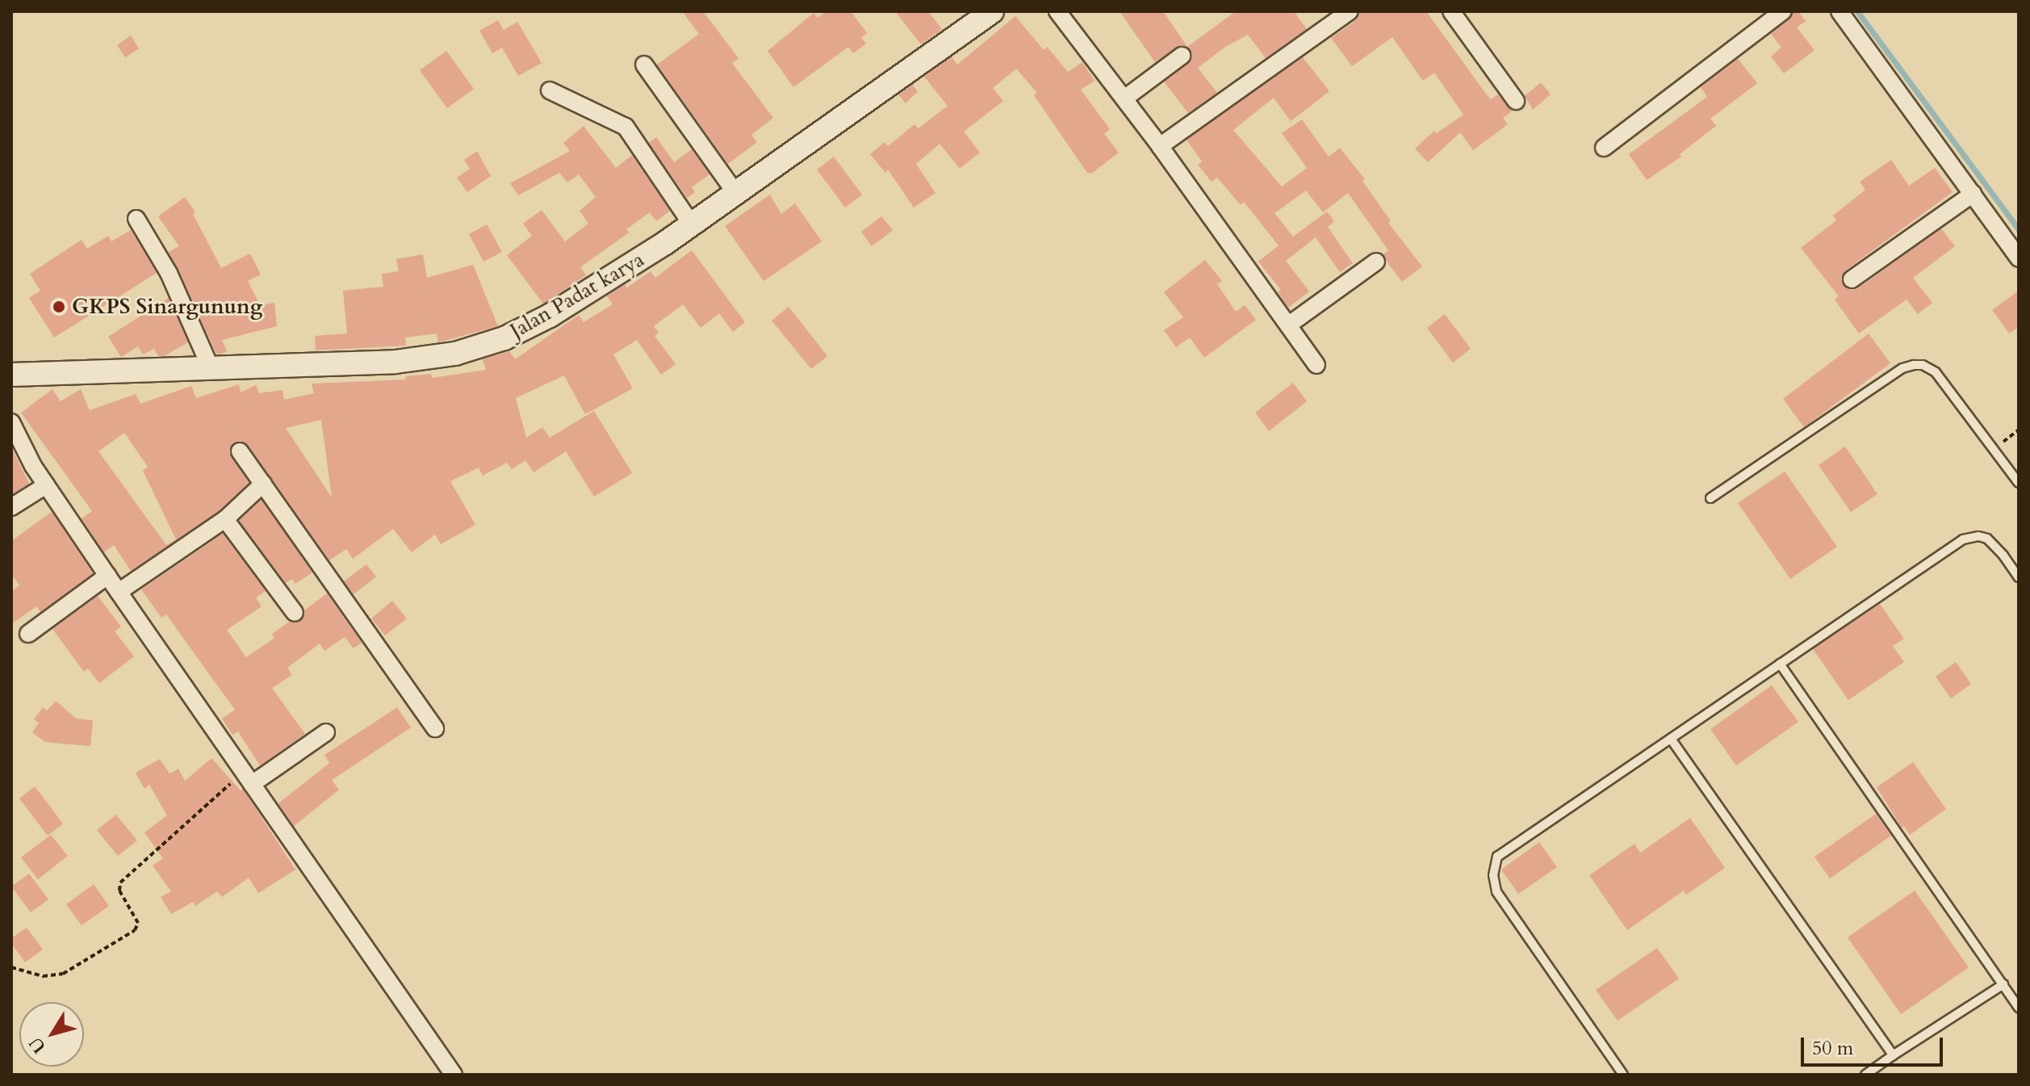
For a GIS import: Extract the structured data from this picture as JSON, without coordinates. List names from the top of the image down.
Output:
{
  "streets": {
    "main road": ["Jalan Padat karya"]
  },
  "places": ["GKPS Sinargunung"],
  "scale_bar": "50 m",
  "north": "bottom left"
}
